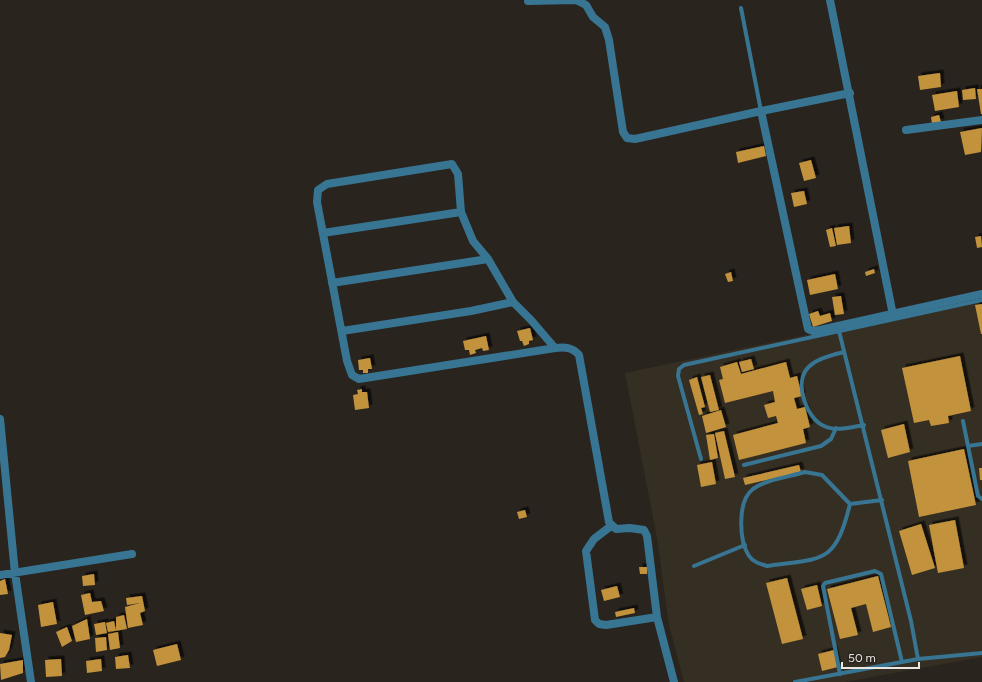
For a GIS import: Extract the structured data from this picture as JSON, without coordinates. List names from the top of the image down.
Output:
{
  "scale_bar": "50 m"
}
